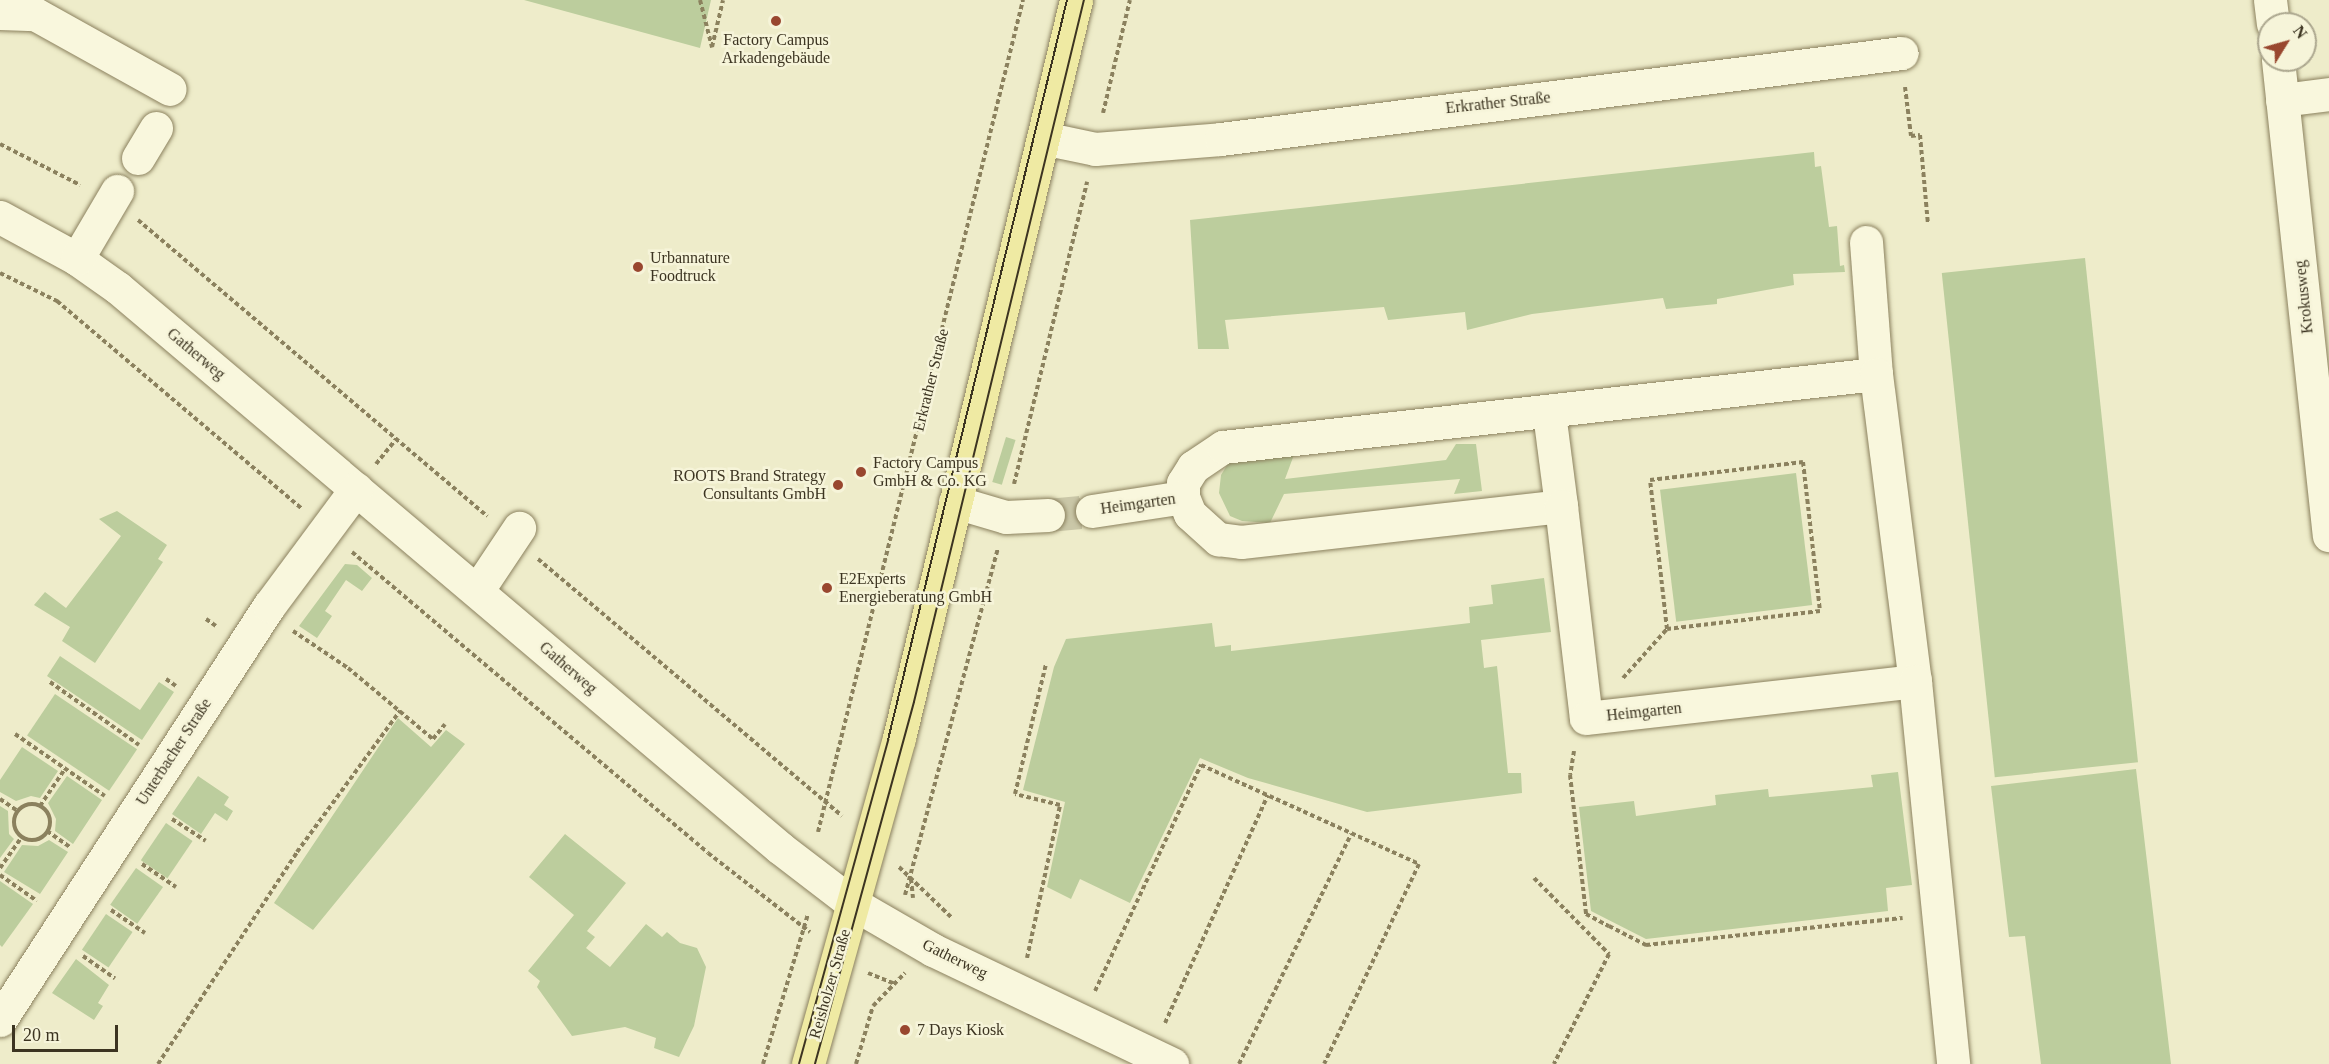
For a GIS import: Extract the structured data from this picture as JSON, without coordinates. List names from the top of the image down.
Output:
{
  "streets": {
    "main road": ["Reisholzer Straße"],
    "street": [
      "Erkrather Straße",
      "Krokusweg",
      "Gatherweg",
      "Heimgarten",
      "Unterbacher Straße"
    ]
  },
  "crossings": [
    ["Gatherweg", "Unterbacher Straße"],
    ["Gatherweg", "Reisholzer Straße"]
  ],
  "places": [
    "Factory Campus Arkadengebäude",
    "Urbannature Foodtruck",
    "Factory Campus GmbH & Co. KG",
    "ROOTS Brand Strategy Consultants GmbH",
    "E2Experts Energieberatung GmbH",
    "7 Days Kiosk"
  ],
  "scale_bar": "20 m",
  "north": "top right"
}
